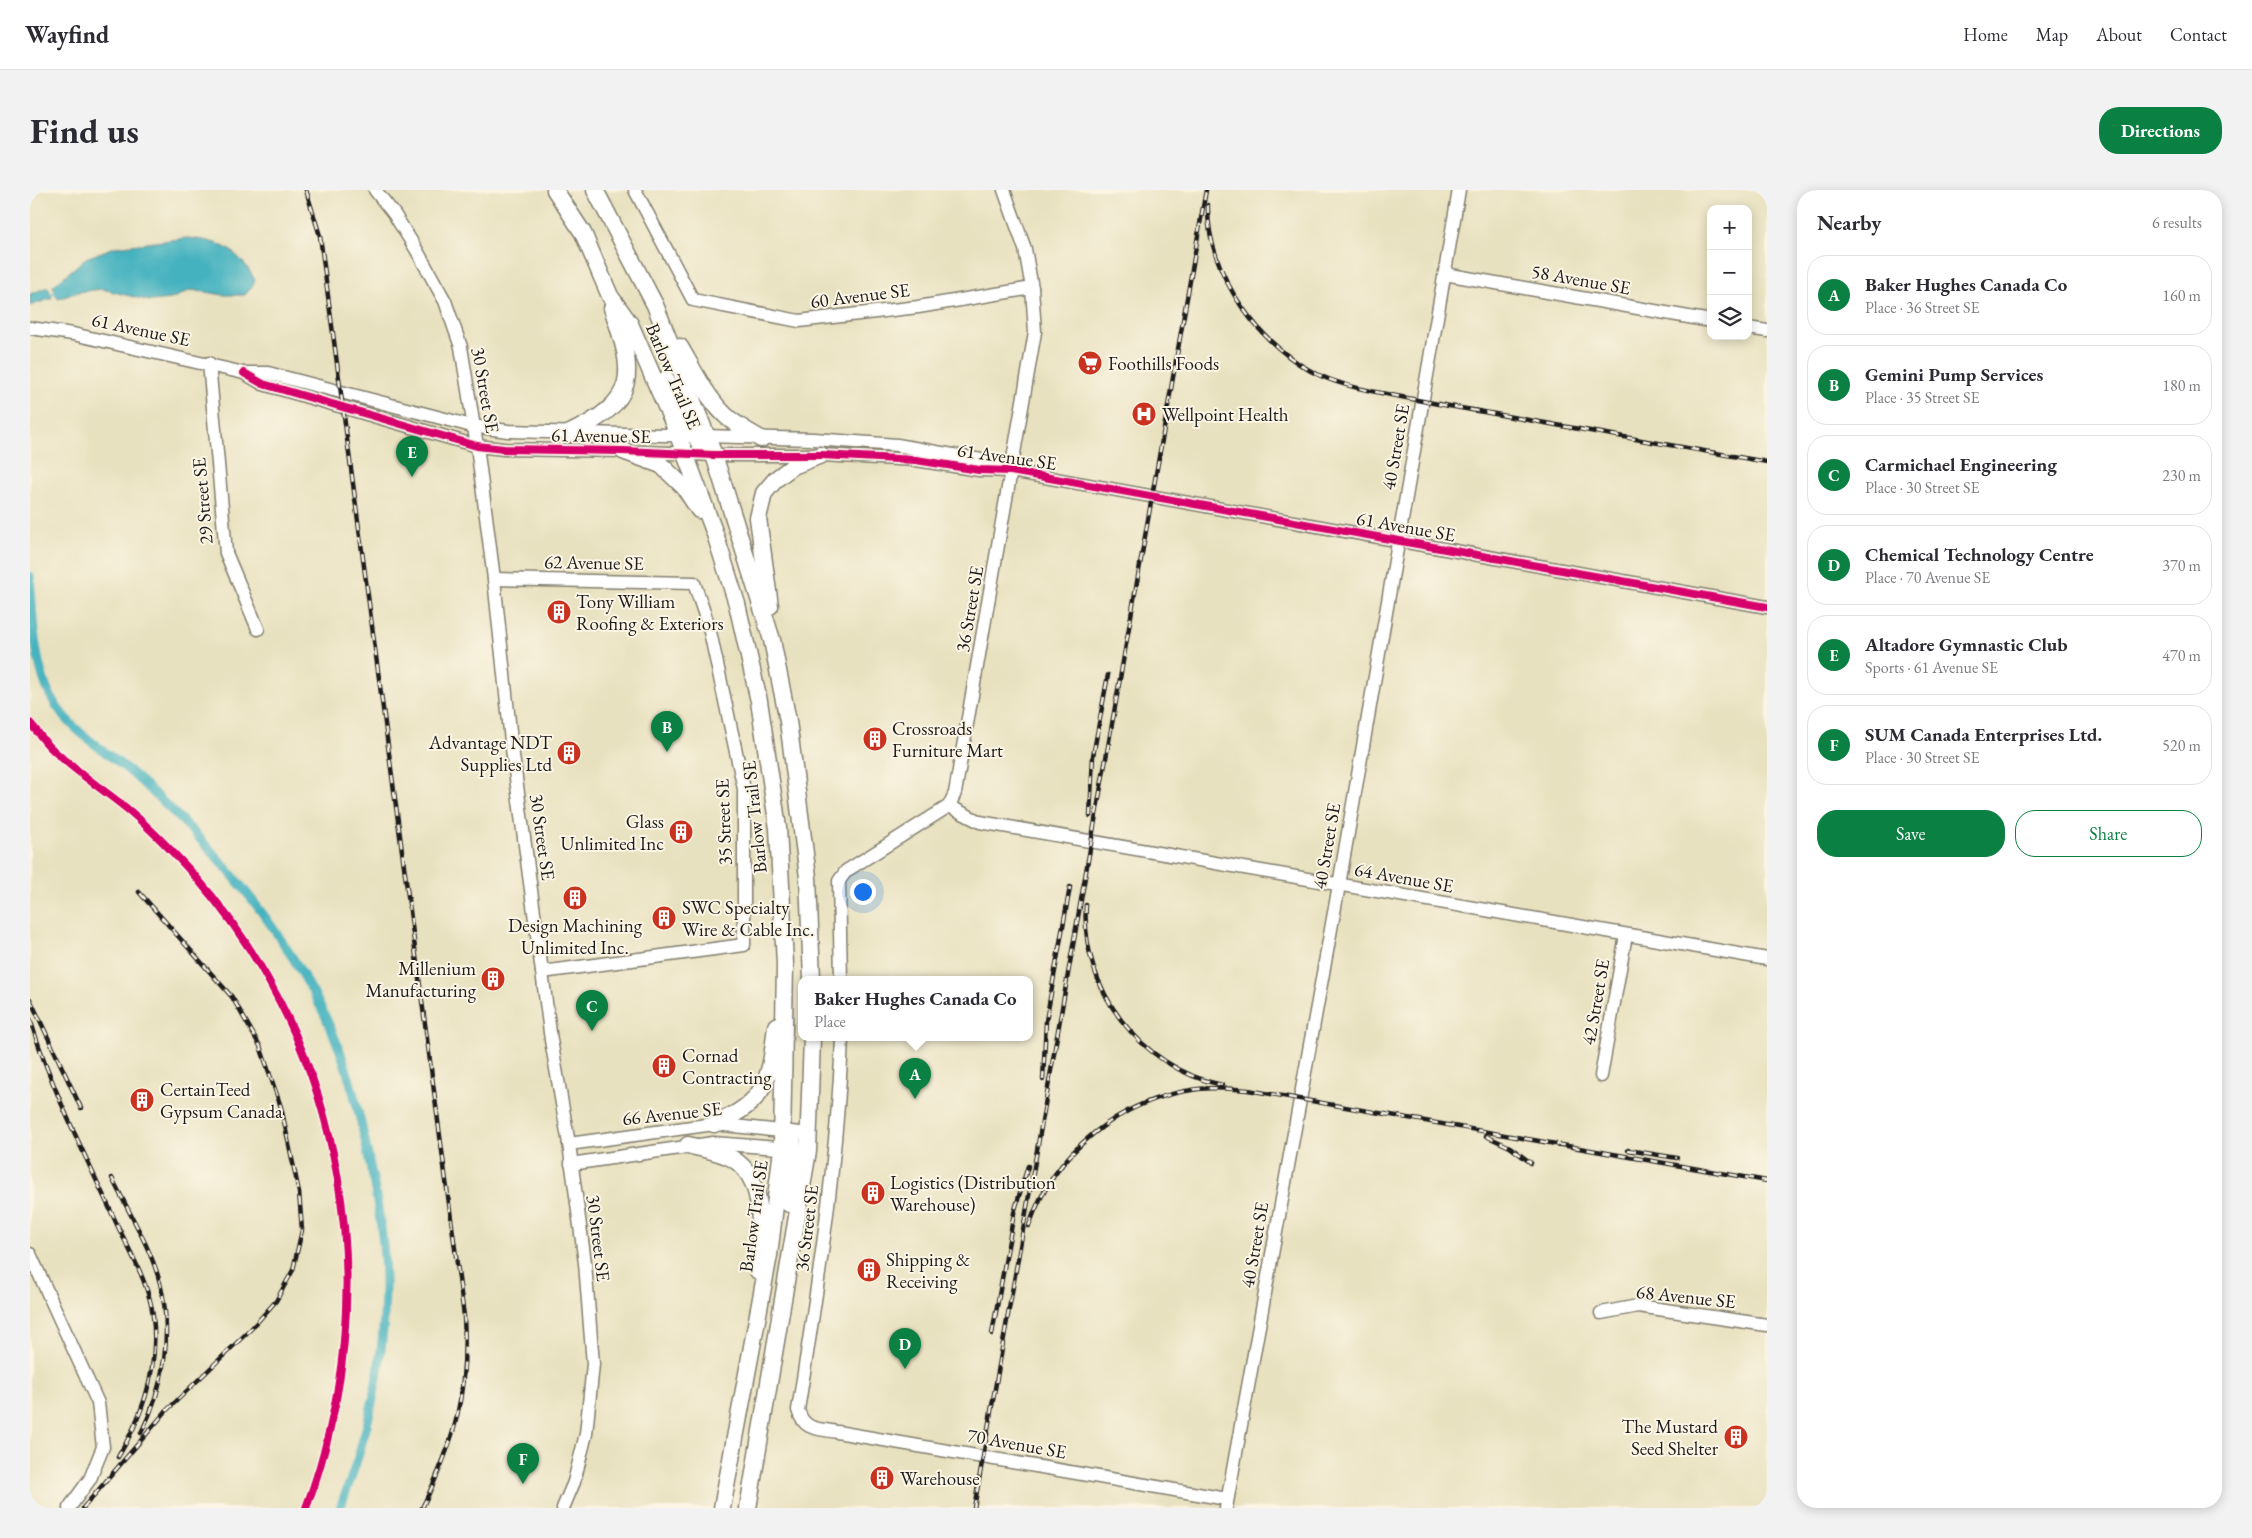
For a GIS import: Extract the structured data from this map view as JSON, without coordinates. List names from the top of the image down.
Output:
{
  "streets": {
    "main road": ["Barlow Trail SE"],
    "street": [
      "58 Avenue SE",
      "60 Avenue SE",
      "61 Avenue SE",
      "30 Street SE",
      "40 Street SE",
      "29 Street SE",
      "62 Avenue SE",
      "36 Street SE",
      "35 Street SE",
      "64 Avenue SE",
      "42 Street SE",
      "66 Avenue SE",
      "68 Avenue SE",
      "70 Avenue SE"
    ]
  },
  "crossings": [
    ["58 Avenue SE", "40 Street SE"],
    ["60 Avenue SE", "36 Street SE"],
    ["61 Avenue SE", "Barlow Trail SE"],
    ["61 Avenue SE", "30 Street SE"],
    ["61 Avenue SE", "40 Street SE"],
    ["61 Avenue SE", "29 Street SE"],
    ["61 Avenue SE", "36 Street SE"],
    ["Barlow Trail SE", "66 Avenue SE"],
    ["30 Street SE", "62 Avenue SE"],
    ["30 Street SE", "35 Street SE"],
    ["30 Street SE", "66 Avenue SE"],
    ["40 Street SE", "64 Avenue SE"],
    ["40 Street SE", "70 Avenue SE"],
    ["62 Avenue SE", "35 Street SE"],
    ["36 Street SE", "64 Avenue SE"],
    ["36 Street SE", "70 Avenue SE"],
    ["64 Avenue SE", "42 Street SE"]
  ],
  "places": {
    "supermarket": ["Foothills Foods"],
    "hospital": ["Wellpoint Health"],
    "building": [
      "Tony William Roofing & Exteriors",
      "Crossroads Furniture Mart",
      "Advantage NDT Supplies Ltd",
      "Glass Unlimited Inc",
      "Design Machining Unlimited Inc.",
      "SWC Specialty Wire & Cable Inc.",
      "Millenium Manufacturing",
      "Cornad Contracting",
      "CertainTeed Gypsum Canada",
      "Logistics (Distribution Warehouse)",
      "Shipping & Receiving",
      "The Mustard Seed Shelter",
      "Warehouse"
    ]
  },
  "page": {
    "header": "Wayfind",
    "nav": [
      "Home",
      "Map",
      "About",
      "Contact"
    ],
    "buttons": [
      "Directions",
      ["Save", "Share"]
    ],
    "title": "Find us",
    "heading": ["Nearby", "6 results"],
    "map_buttons": ["+", "−"],
    "list": [
      {
        "mark": "A",
        "name": "Baker Hughes Canada Co",
        "note": "Place · 36 Street SE",
        "value": "160 m"
      },
      {
        "mark": "B",
        "name": "Gemini Pump Services",
        "note": "Place · 35 Street SE",
        "value": "180 m"
      },
      {
        "mark": "C",
        "name": "Carmichael Engineering",
        "note": "Place · 30 Street SE",
        "value": "230 m"
      },
      {
        "mark": "D",
        "name": "Chemical Technology Centre",
        "note": "Place · 70 Avenue SE",
        "value": "370 m"
      },
      {
        "mark": "E",
        "name": "Altadore Gymnastic Club",
        "note": "Sports · 61 Avenue SE",
        "value": "470 m"
      },
      {
        "mark": "F",
        "name": "SUM Canada Enterprises Ltd.",
        "note": "Place · 30 Street SE",
        "value": "520 m"
      }
    ],
    "pins": [
      "E",
      "B",
      "C",
      "A",
      "D",
      "F"
    ],
    "popup": ["Baker Hughes Canada Co", "Place"]
  }
}
